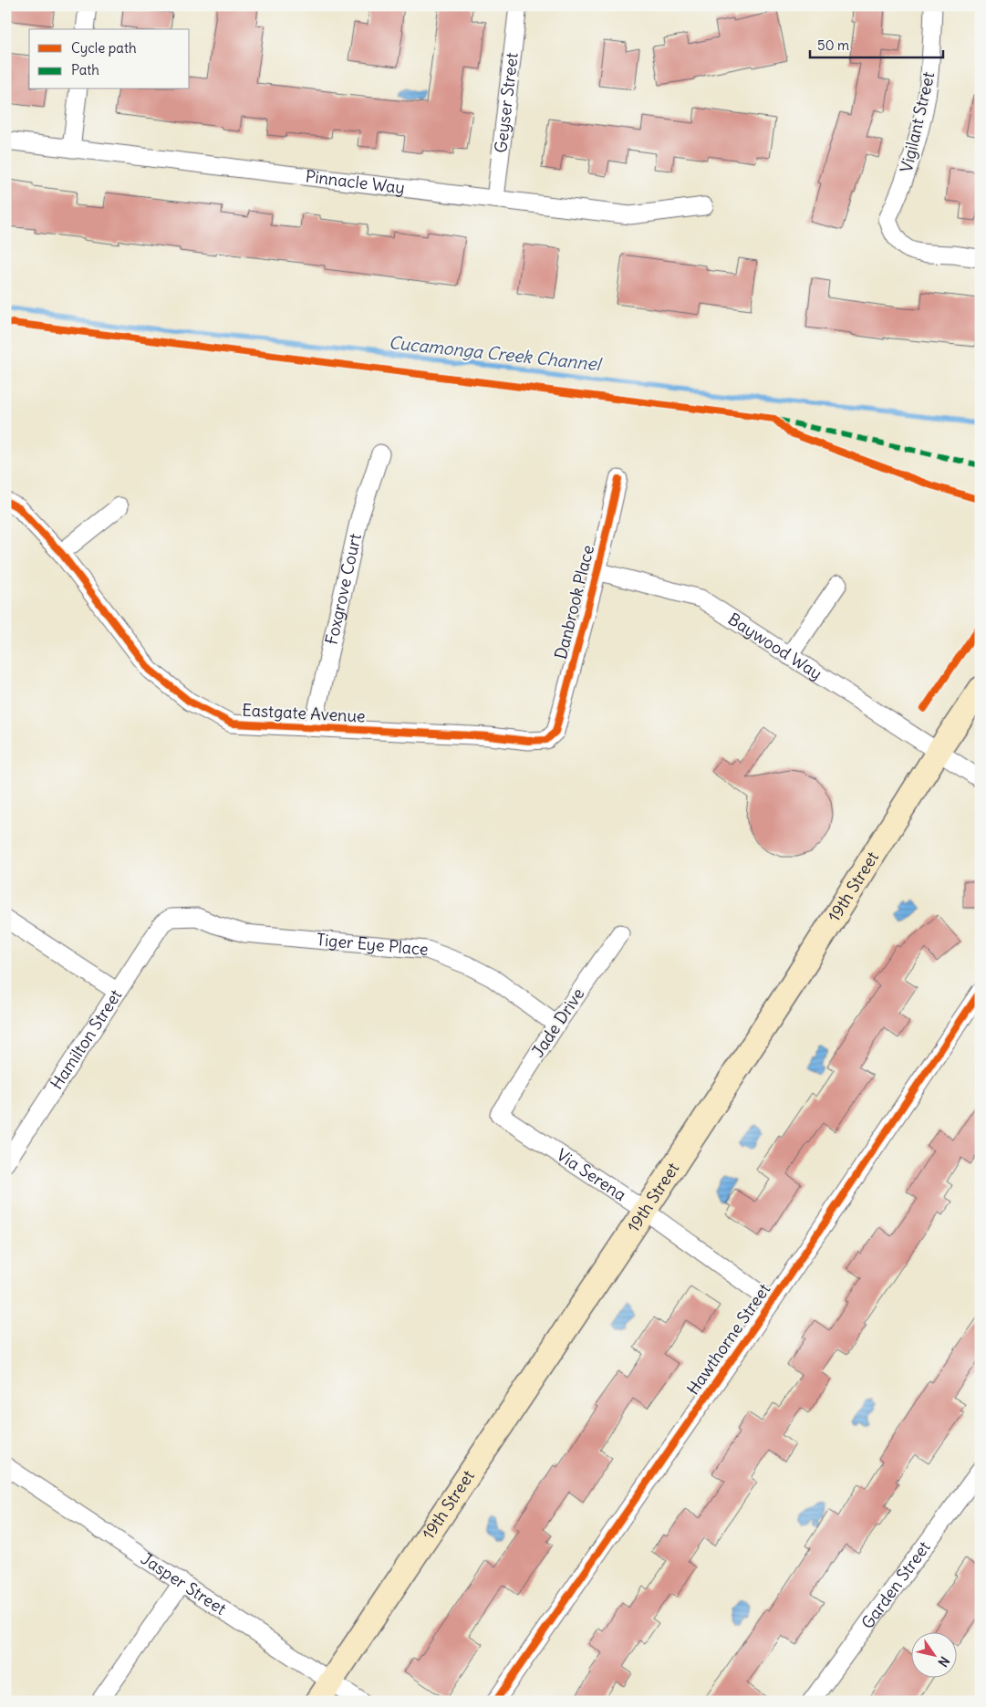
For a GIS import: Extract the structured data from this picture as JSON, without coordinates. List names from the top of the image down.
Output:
{
  "streets": {
    "main road": ["19th Street"],
    "street": [
      "Geyser Street",
      "Vigilant Street",
      "Pinnacle Way",
      "Foxgrove Court",
      "Danbrook Place",
      "Baywood Way",
      "Eastgate Avenue",
      "Tiger Eye Place",
      "Jade Drive",
      "Hamilton Street",
      "Via Serena",
      "Hawthorne Street",
      "Jasper Street",
      "Garden Street"
    ]
  },
  "crossings": [
    ["Geyser Street", "Pinnacle Way"],
    ["Foxgrove Court", "Eastgate Avenue"],
    ["Danbrook Place", "Baywood Way"],
    ["Danbrook Place", "Eastgate Avenue"],
    ["Baywood Way", "19th Street"],
    ["19th Street", "Via Serena"],
    ["19th Street", "Jasper Street"],
    ["Tiger Eye Place", "Jade Drive"],
    ["Tiger Eye Place", "Hamilton Street"],
    ["Jade Drive", "Via Serena"],
    ["Via Serena", "Hawthorne Street"]
  ],
  "water": ["Cucamonga Creek Channel"],
  "legend": ["Cycle path", "Path"],
  "scale_bar": "50 m",
  "north": "bottom right"
}
